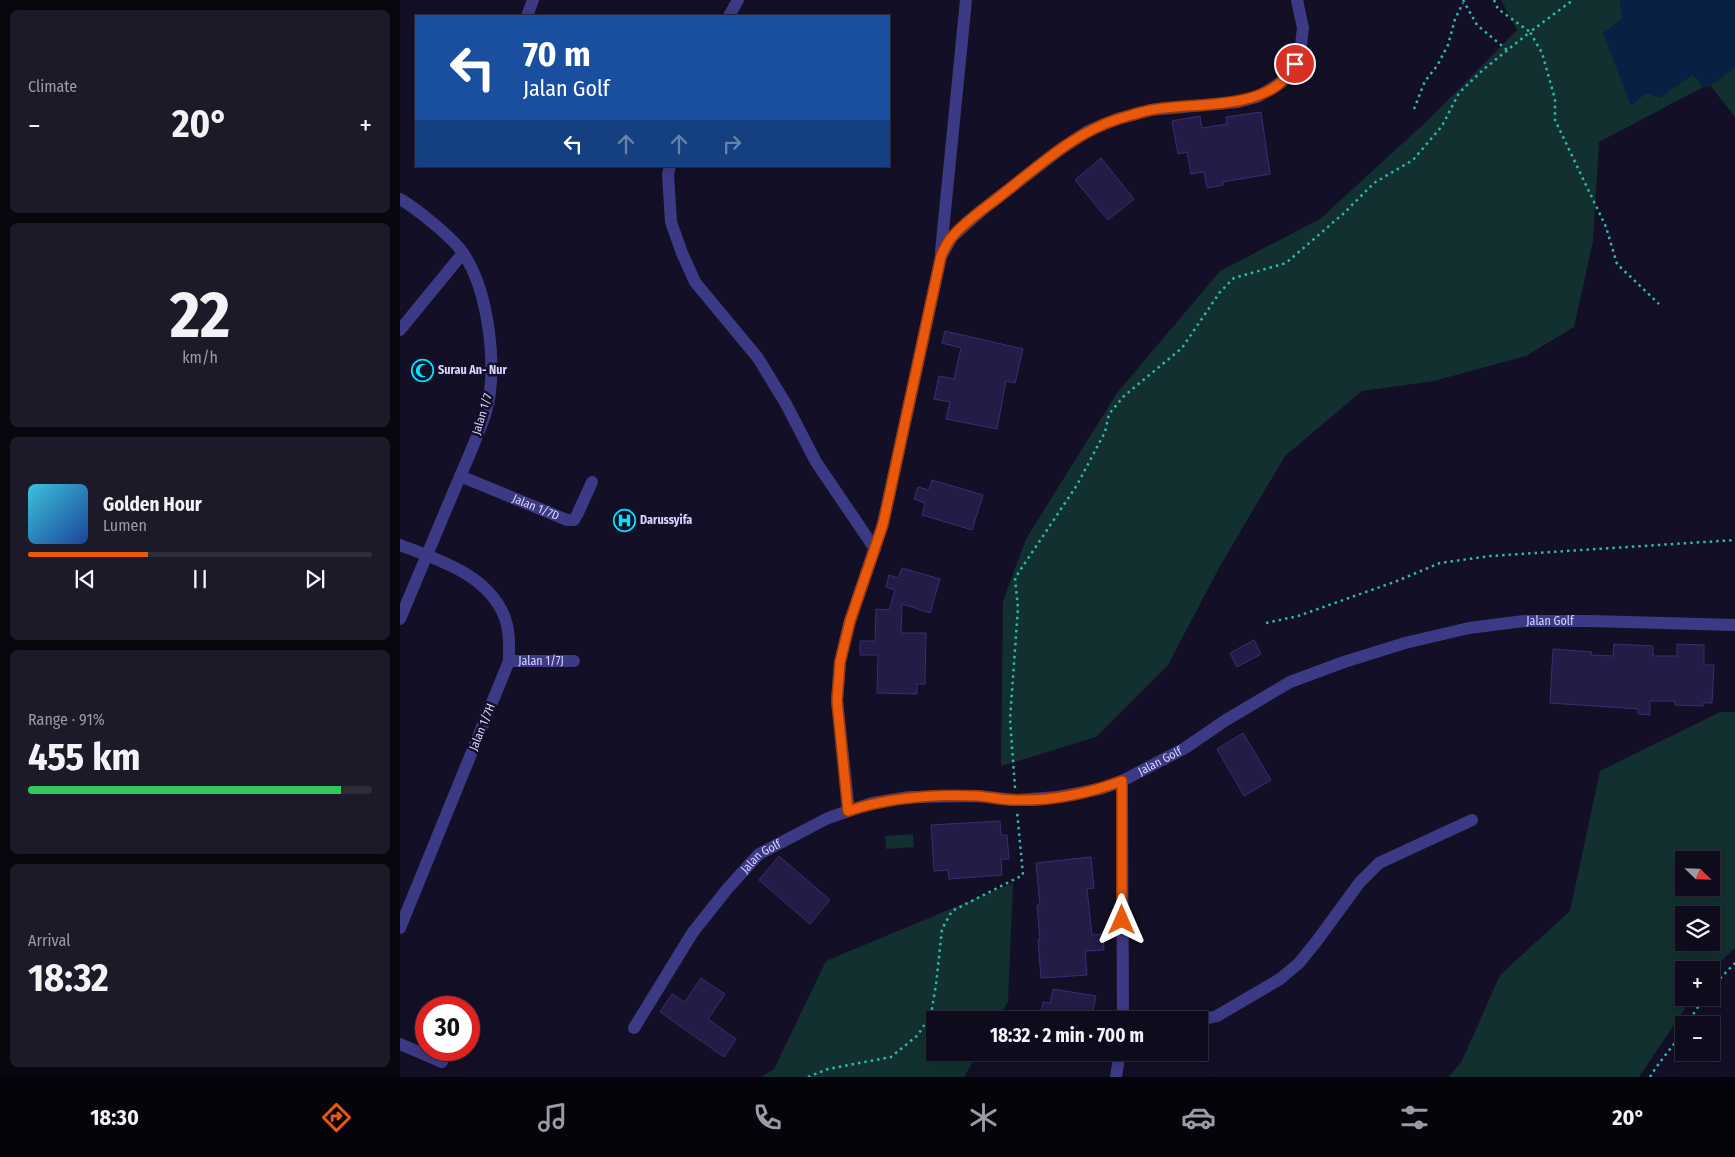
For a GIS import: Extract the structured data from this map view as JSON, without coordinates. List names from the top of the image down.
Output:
{
  "streets": {
    "street": [
      "Jalan 1/7",
      "Jalan 1/7D",
      "Jalan Golf",
      "Jalan 1/7J",
      "Jalan 1/7H"
    ]
  },
  "crossings": [
    ["Jalan 1/7", "Jalan 1/7D"],
    ["Jalan 1/7", "Jalan 1/7H"],
    ["Jalan 1/7J", "Jalan 1/7H"]
  ],
  "places": {
    "mosque": ["Surau An- Nur"],
    "hospital": ["Darussyifa"]
  },
  "north": "bottom right",
  "page": {
    "tile": [
      "Climate",
      ["22", "km/h"],
      ["Range · 91%", "455 km"],
      ["Arrival", "18:32"]
    ],
    "turn": ["70 m", "Jalan Golf"],
    "heat": ["−", "20°", "+"],
    "song": ["Golden Hour", "Lumen"],
    "map_buttons": ["+", "−"],
    "limit": "30",
    "trip": "18:32 · 2 min · 700 m",
    "tabs": ["18:30", "20°"]
  }
}
